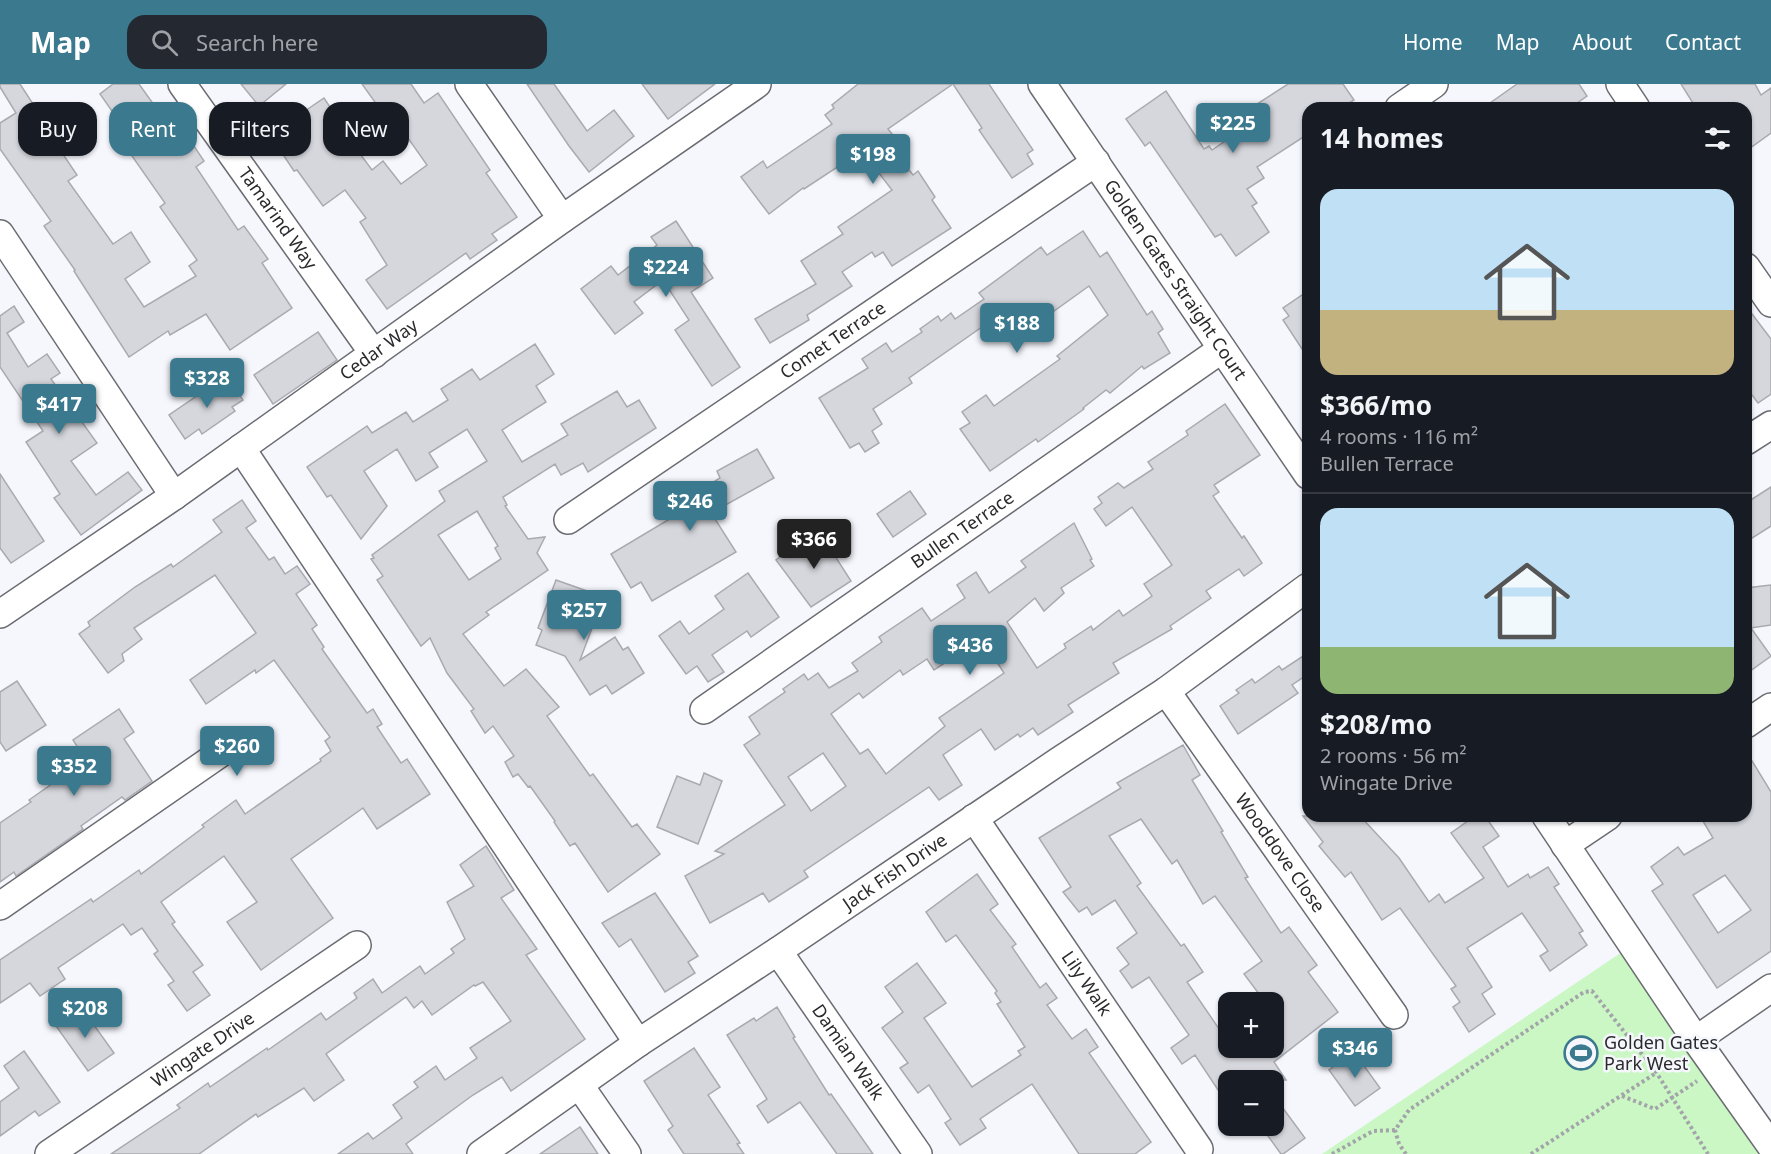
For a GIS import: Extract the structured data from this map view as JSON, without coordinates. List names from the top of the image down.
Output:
{
  "streets": {
    "street": [
      "Tamarind Way",
      "Golden Gates Straight Court",
      "Comet Terrace",
      "Cedar Way",
      "Bullen Terrace",
      "Wooddove Close",
      "Jack Fish Drive",
      "Lily Walk",
      "Wingate Drive",
      "Damian Walk"
    ]
  },
  "crossings": [
    ["Tamarind Way", "Cedar Way"],
    ["Golden Gates Straight Court", "Comet Terrace"],
    ["Golden Gates Straight Court", "Bullen Terrace"],
    ["Wooddove Close", "Jack Fish Drive"],
    ["Jack Fish Drive", "Lily Walk"],
    ["Jack Fish Drive", "Damian Walk"]
  ],
  "places": {
    "sports": ["Golden Gates Park West"]
  },
  "page": {
    "header": "Map",
    "search": "Search here",
    "nav": [
      "Home",
      "Map",
      "About",
      "Contact"
    ],
    "chip": [
      "Buy",
      "Rent",
      "Filters",
      "New"
    ],
    "heading": "14 homes",
    "price": [
      "$225",
      "$198",
      "$224",
      "$188",
      "$328",
      "$417",
      "$246",
      "$366",
      "$257",
      "$436",
      "$260",
      "$352",
      "$208",
      "$346"
    ],
    "list": [
      {
        "name": "$366/mo",
        "note": "4 rooms · 116 m² · Bullen Terrace"
      },
      {
        "name": "$208/mo",
        "note": "2 rooms · 56 m² · Wingate Drive"
      }
    ],
    "map_buttons": ["+", "−"]
  }
}
